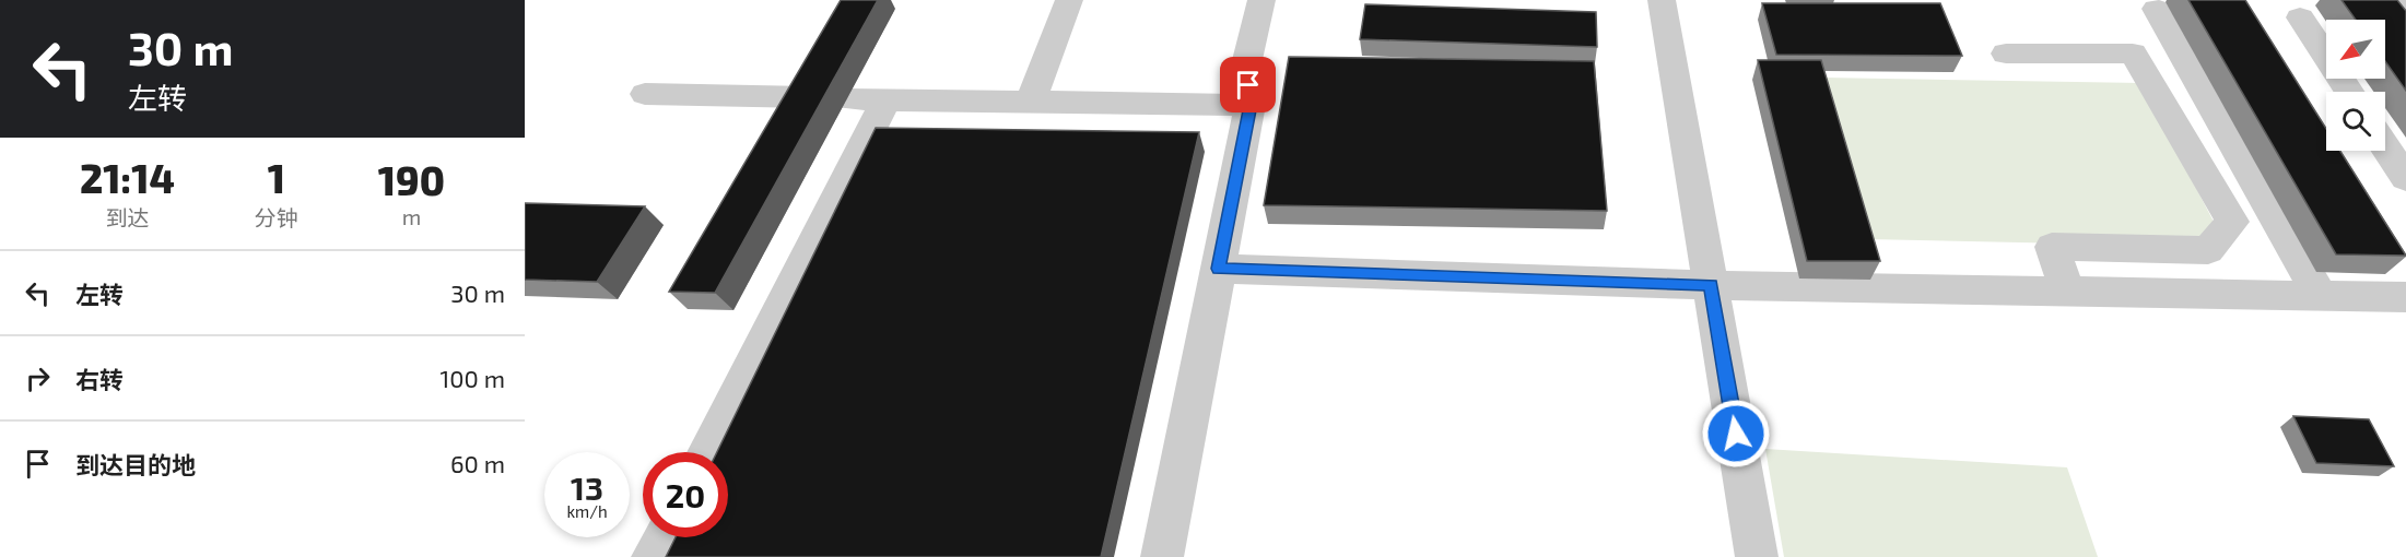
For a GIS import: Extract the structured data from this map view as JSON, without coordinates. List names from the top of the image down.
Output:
{
  "north": "bottom left",
  "page": {
    "turn": ["30 m", "左转"],
    "eta": [
      "21:14",
      "到达",
      "1",
      "分钟",
      "190",
      "m"
    ],
    "list": [
      {
        "name": "左转",
        "value": "30 m"
      },
      {
        "name": "右转",
        "value": "100 m"
      },
      {
        "name": "到达目的地",
        "value": "60 m"
      }
    ],
    "speed": "13 km/h",
    "limit": "20"
  }
}
